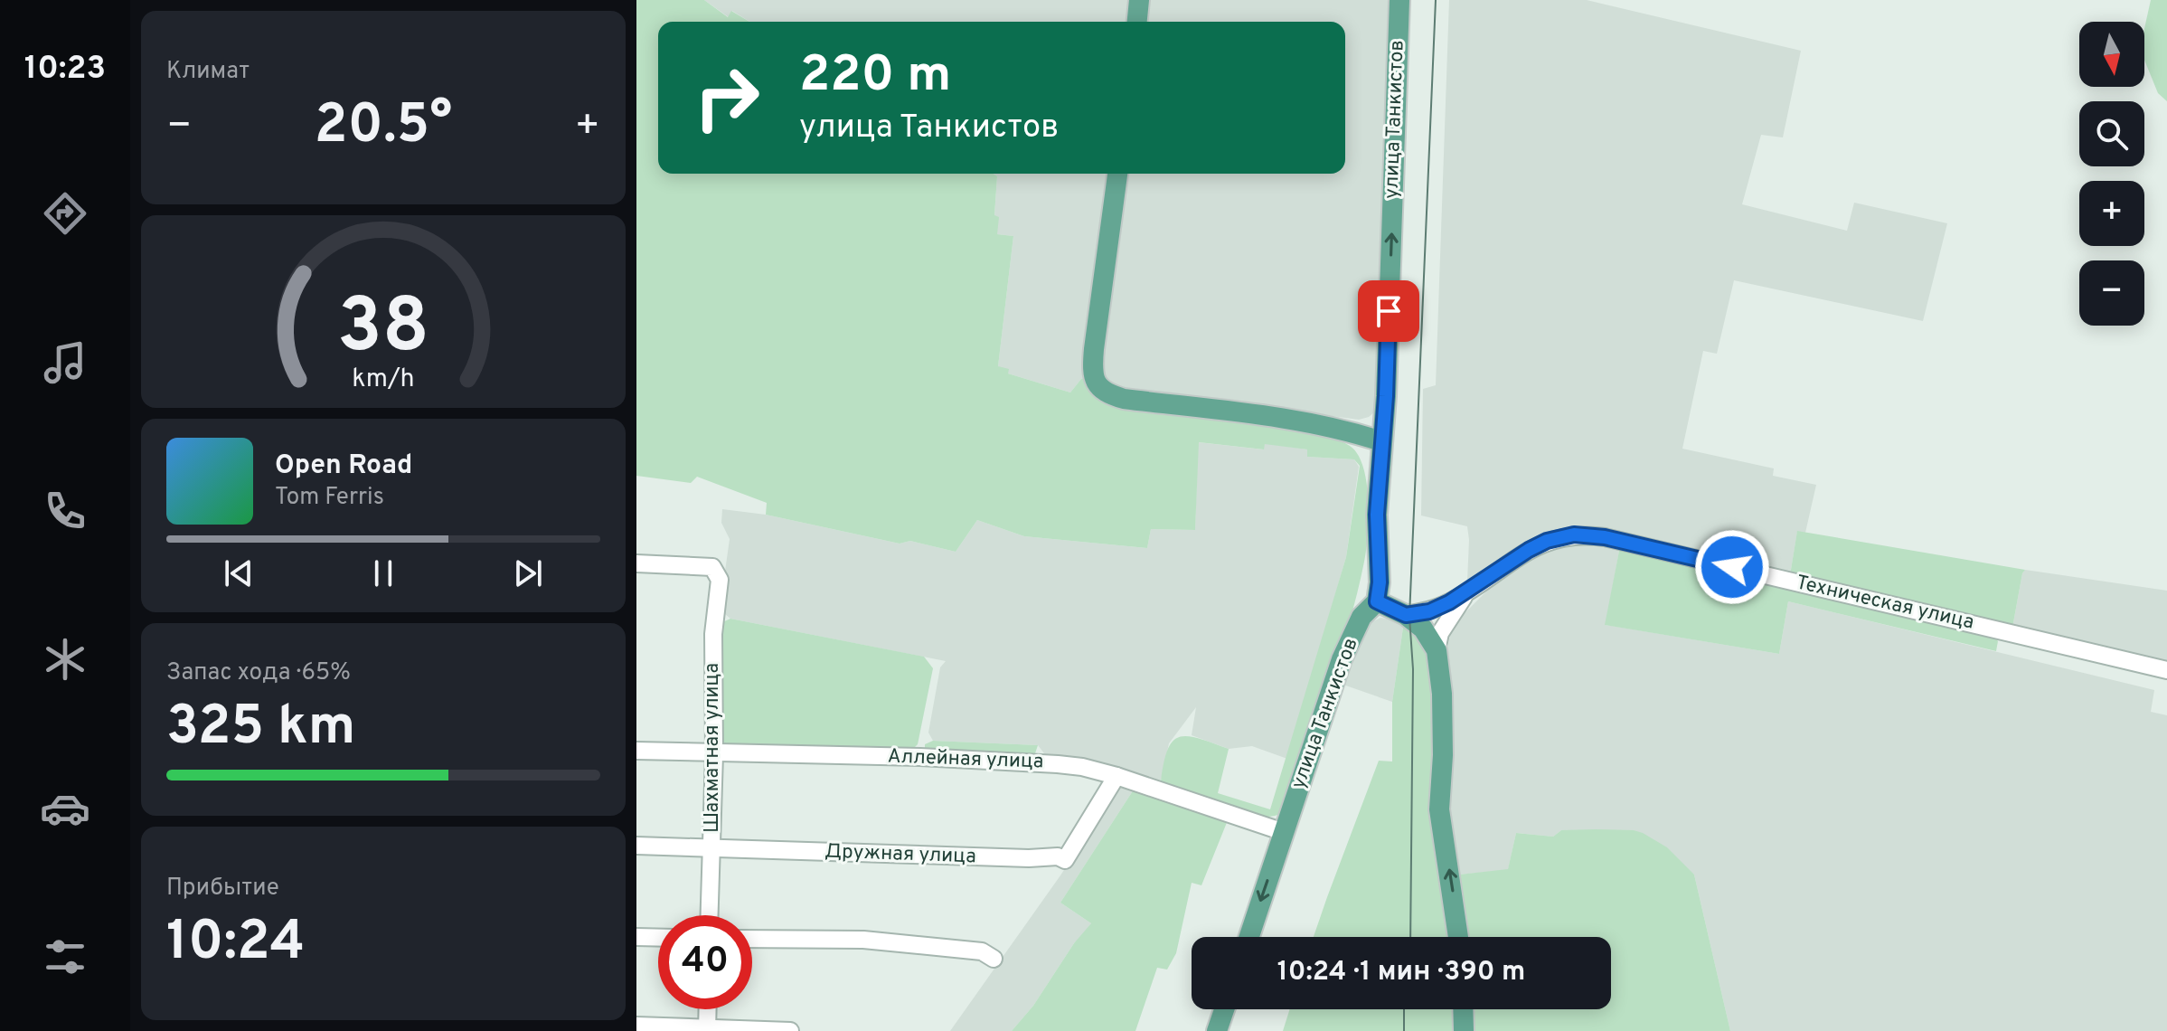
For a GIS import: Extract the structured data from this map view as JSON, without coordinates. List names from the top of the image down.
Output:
{
  "streets": {
    "main road": ["улица Танкистов"],
    "street": [
      "Техническая улица",
      "Шахматная улица",
      "Аллейная улица",
      "Дружная улица"
    ]
  },
  "crossings": [
    ["улица Танкистов", "Аллейная улица"],
    ["Шахматная улица", "Аллейная улица"],
    ["Шахматная улица", "Дружная улица"],
    ["Аллейная улица", "Дружная улица"]
  ],
  "north": "bottom",
  "page": {
    "tabs": "10:23",
    "tile": [
      "Климат",
      ["Запас хода · 65%", "325 km"],
      ["Прибытие", "10:24"]
    ],
    "map_buttons": ["+", "−"],
    "turn": ["220 m", "улица Танкистов"],
    "heat": ["−", "20.5°", "+"],
    "song": ["Open Road", "Tom Ferris"],
    "limit": "40",
    "trip": "10:24 · 1 мин · 390 m",
    "gauge": ["38", "km/h"]
  }
}
